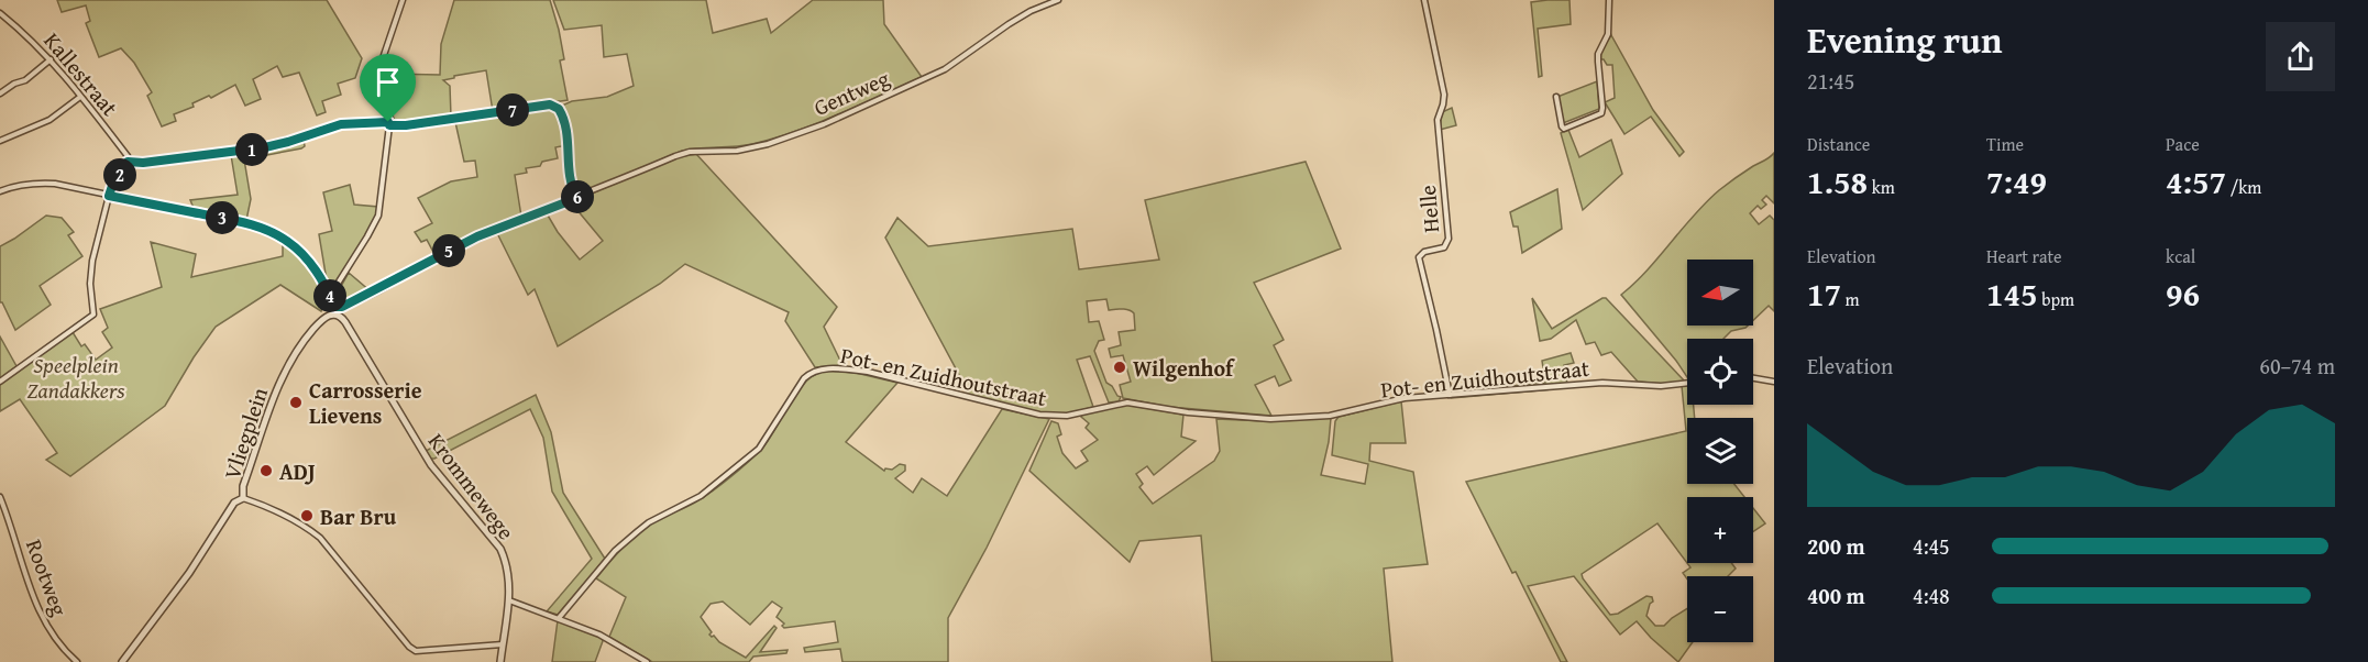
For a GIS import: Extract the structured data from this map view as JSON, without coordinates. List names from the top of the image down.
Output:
{
  "streets": {
    "street": [
      "Kallestraat",
      "Gentweg",
      "Helle",
      "Pot- en Zuidhoutstraat",
      "Vliegplein",
      "Krommewege",
      "Rootweg"
    ]
  },
  "crossings": [
    ["Gentweg", "Vliegplein"],
    ["Gentweg", "Krommewege"],
    ["Helle", "Pot- en Zuidhoutstraat"],
    ["Vliegplein", "Krommewege"]
  ],
  "parks": ["Speelplein Zandakkers"],
  "places": [
    "Wilgenhof",
    "Carrosserie Lievens",
    "ADJ",
    "Bar Bru"
  ],
  "north": "left",
  "page": {
    "heading": ["Evening run", "21:45"],
    "pins": [
      "7",
      "1",
      "2",
      "6",
      "3",
      "5",
      "4"
    ],
    "stats": [
      ["Distance", "1.58 km"],
      ["Time", "7:49"],
      ["Pace", "4:57 /km"],
      ["Elevation", "17 m"],
      ["Heart rate", "145 bpm"],
      ["kcal", "96"]
    ],
    "map_buttons": ["+", "−"],
    "chart": ["Elevation", "60–74 m"],
    "list": [
      {
        "name": "200 m",
        "note": "4:45"
      },
      {
        "name": "400 m",
        "note": "4:48"
      }
    ]
  }
}
